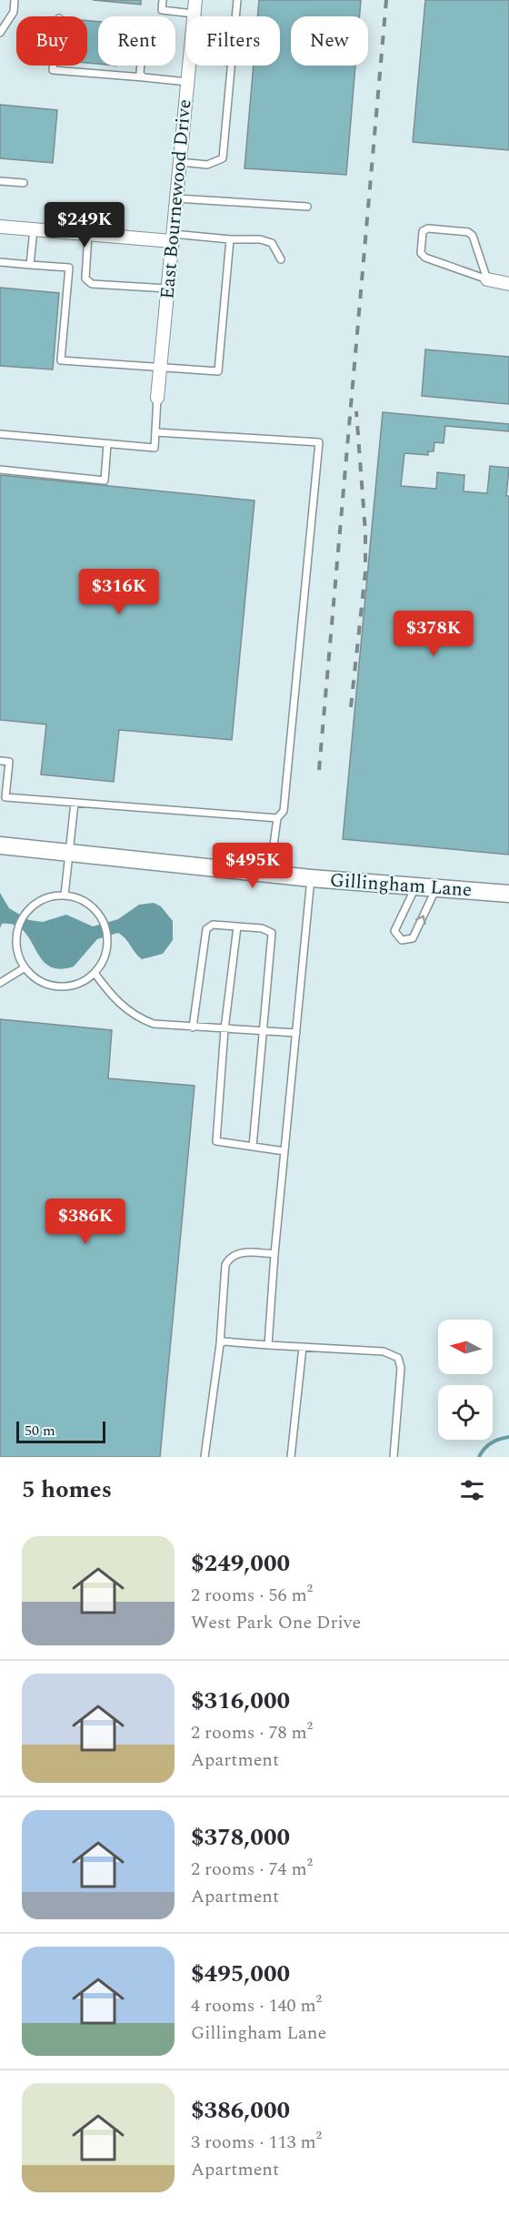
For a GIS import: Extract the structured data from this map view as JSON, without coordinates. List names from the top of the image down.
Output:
{
  "streets": {
    "street": ["East Bournewood Drive", "Gillingham Lane"]
  },
  "scale_bar": "50 m",
  "north": "left",
  "page": {
    "chip": [
      "Buy",
      "Rent",
      "Filters",
      "New"
    ],
    "price": [
      "$249K",
      "$316K",
      "$378K",
      "$495K",
      "$386K"
    ],
    "scale": "50 m",
    "heading": "5 homes",
    "list": [
      {
        "name": "$249,000",
        "note": "2 rooms · 56 m² · West Park One Drive"
      },
      {
        "name": "$316,000",
        "note": "2 rooms · 78 m² · Apartment"
      },
      {
        "name": "$378,000",
        "note": "2 rooms · 74 m² · Apartment"
      },
      {
        "name": "$495,000",
        "note": "4 rooms · 140 m² · Gillingham Lane"
      },
      {
        "name": "$386,000",
        "note": "3 rooms · 113 m² · Apartment"
      }
    ]
  }
}
